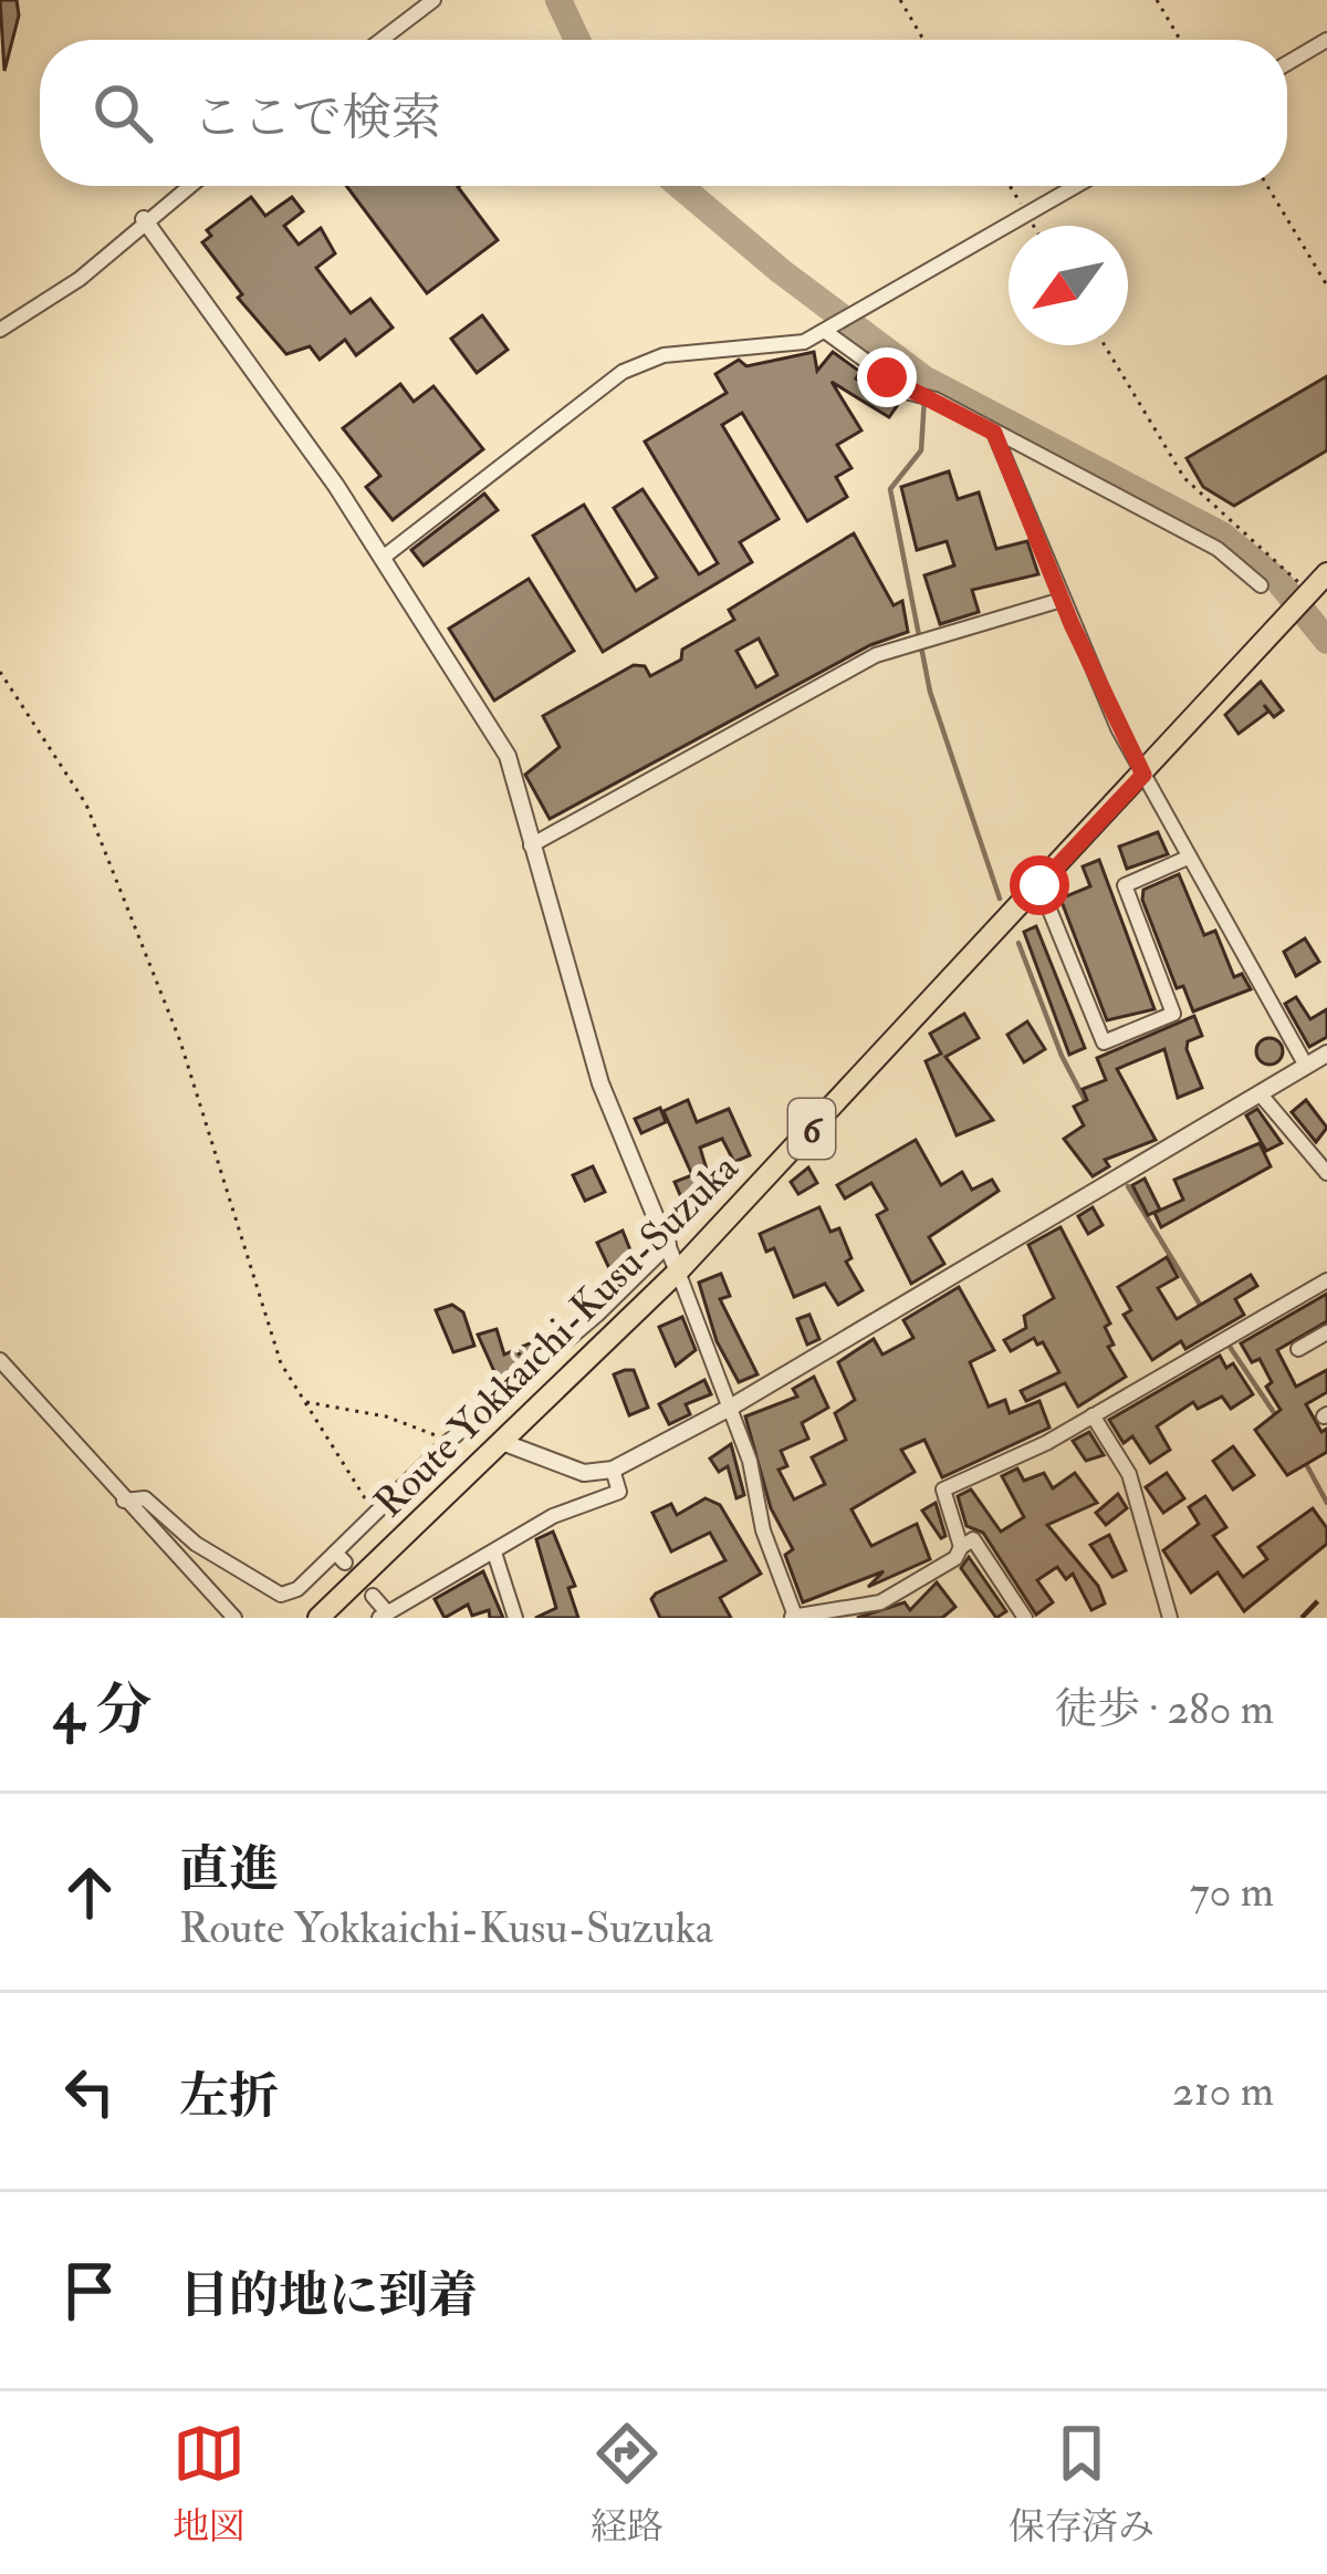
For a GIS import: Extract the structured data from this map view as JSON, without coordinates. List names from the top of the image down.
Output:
{
  "streets": {
    "main road": ["6", "Route Yokkaichi-Kusu-Suzuka"]
  },
  "north": "bottom left",
  "page": {
    "search": "ここで検索",
    "heading": ["4 分", "徒歩 · 280 m"],
    "list": [
      ["直進", "Route Yokkaichi-Kusu-Suzuka", "70 m"],
      ["左折", "210 m"],
      "目的地に到着"
    ],
    "nav": ["地図", "経路", "保存済み"]
  }
}
